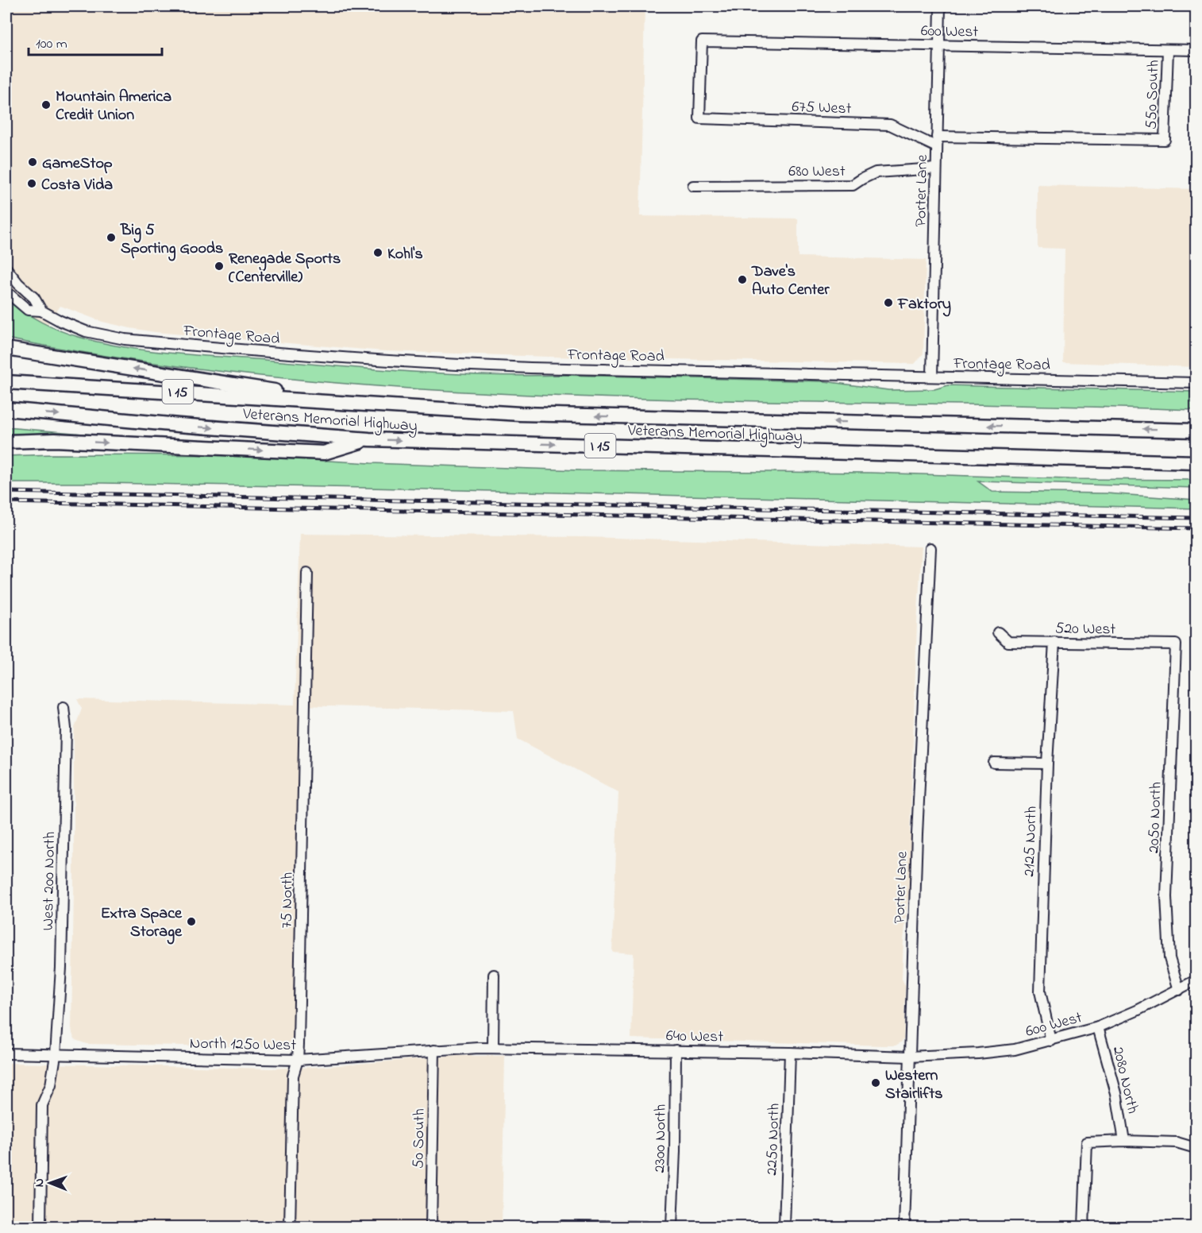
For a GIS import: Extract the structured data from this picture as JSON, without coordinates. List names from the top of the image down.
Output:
{
  "streets": {
    "highway": ["I 15", "Veterans Memorial Highway"],
    "street": [
      "600 West",
      "550 South",
      "675 West",
      "680 West",
      "Porter Lane",
      "Frontage Road",
      "520 West",
      "2050 North",
      "2125 North",
      "West 200 North",
      "75 North",
      "640 West",
      "North 1250 West",
      "2080 North",
      "50 South",
      "2300 North",
      "2250 North"
    ]
  },
  "crossings": [
    ["600 West", "550 South"],
    ["600 West", "675 West"],
    ["600 West", "Porter Lane"],
    ["600 West", "2050 North"],
    ["600 West", "2125 North"],
    ["600 West", "640 West"],
    ["600 West", "2080 North"],
    ["550 South", "675 West"],
    ["675 West", "Porter Lane"],
    ["680 West", "Porter Lane"],
    ["Porter Lane", "Frontage Road"],
    ["Porter Lane", "640 West"],
    ["520 West", "2050 North"],
    ["520 West", "2125 North"],
    ["West 200 North", "North 1250 West"],
    ["75 North", "North 1250 West"],
    ["640 West", "North 1250 West"],
    ["640 West", "2300 North"],
    ["640 West", "2250 North"],
    ["North 1250 West", "50 South"]
  ],
  "places": [
    "Mountain America Credit Union",
    "GameStop",
    "Costa Vida",
    "Big 5 Sporting Goods",
    "Kohl's",
    "Renegade Sports (Centerville)",
    "Dave's Auto Center",
    "Faktory",
    "Extra Space Storage",
    "Western Stairlifts"
  ],
  "scale_bar": "100 m",
  "north": "left"
}
